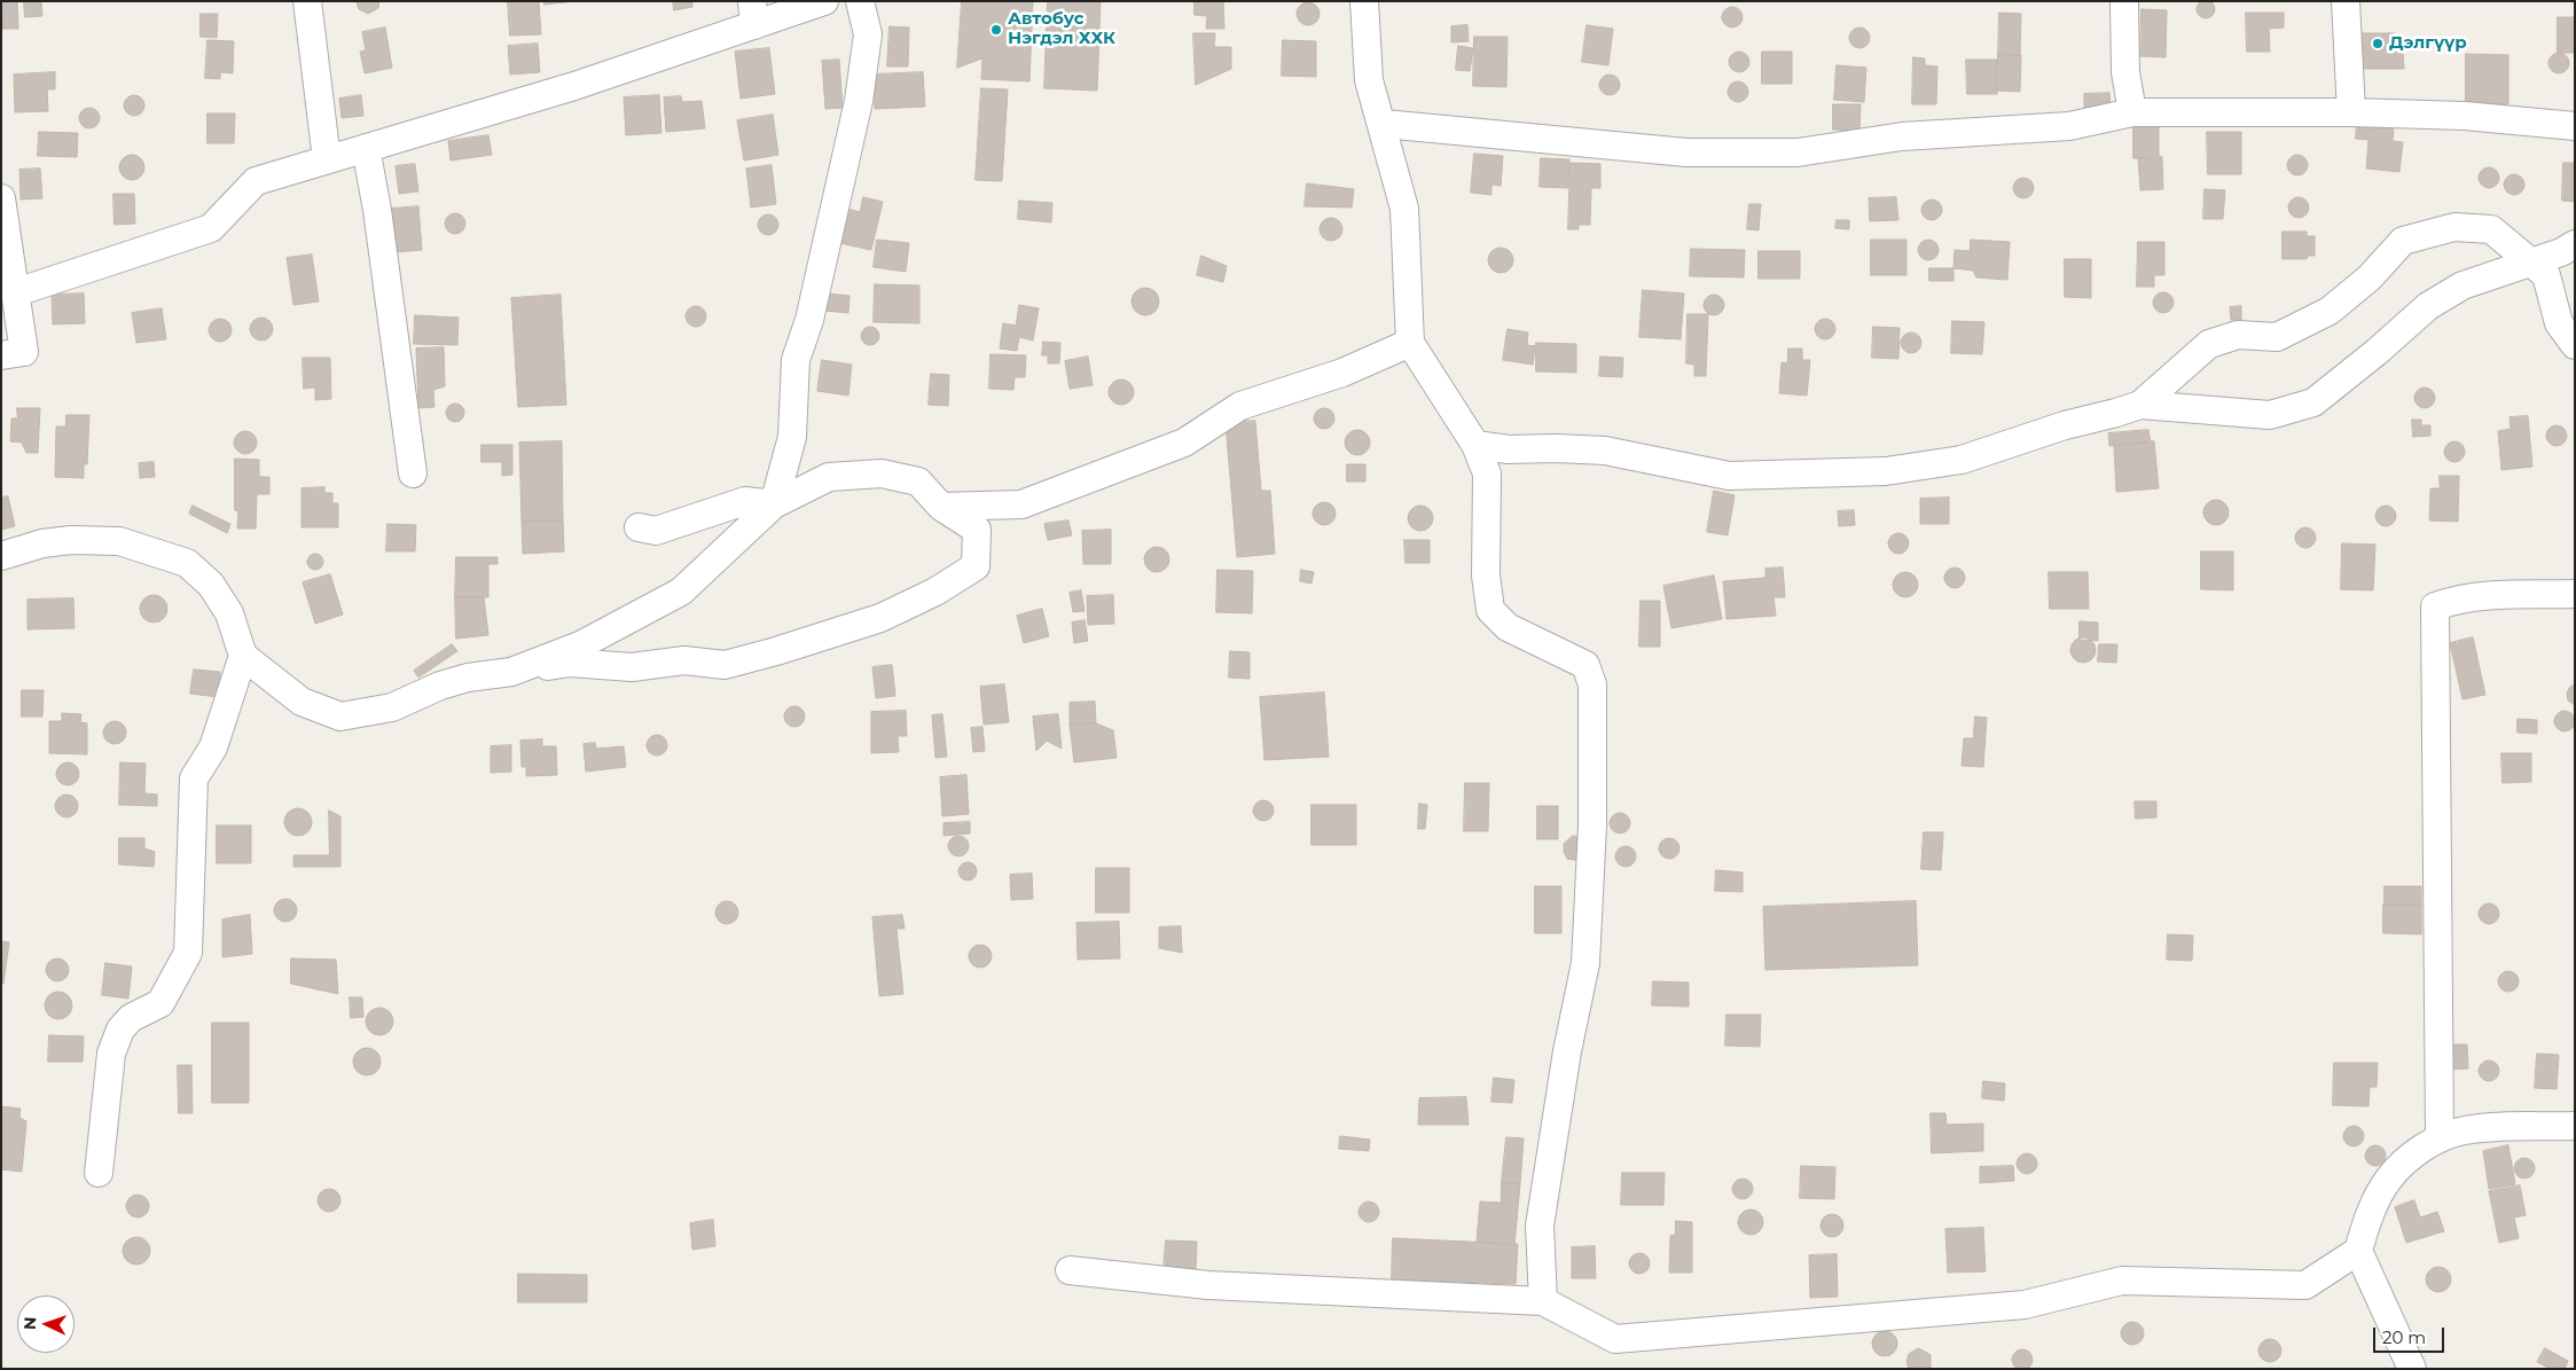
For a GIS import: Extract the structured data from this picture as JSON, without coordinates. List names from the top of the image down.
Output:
{
  "places": ["Автобус Нэгдэл ХХК", "Дэлгүүр"],
  "scale_bar": "20 m",
  "north": "left"
}
